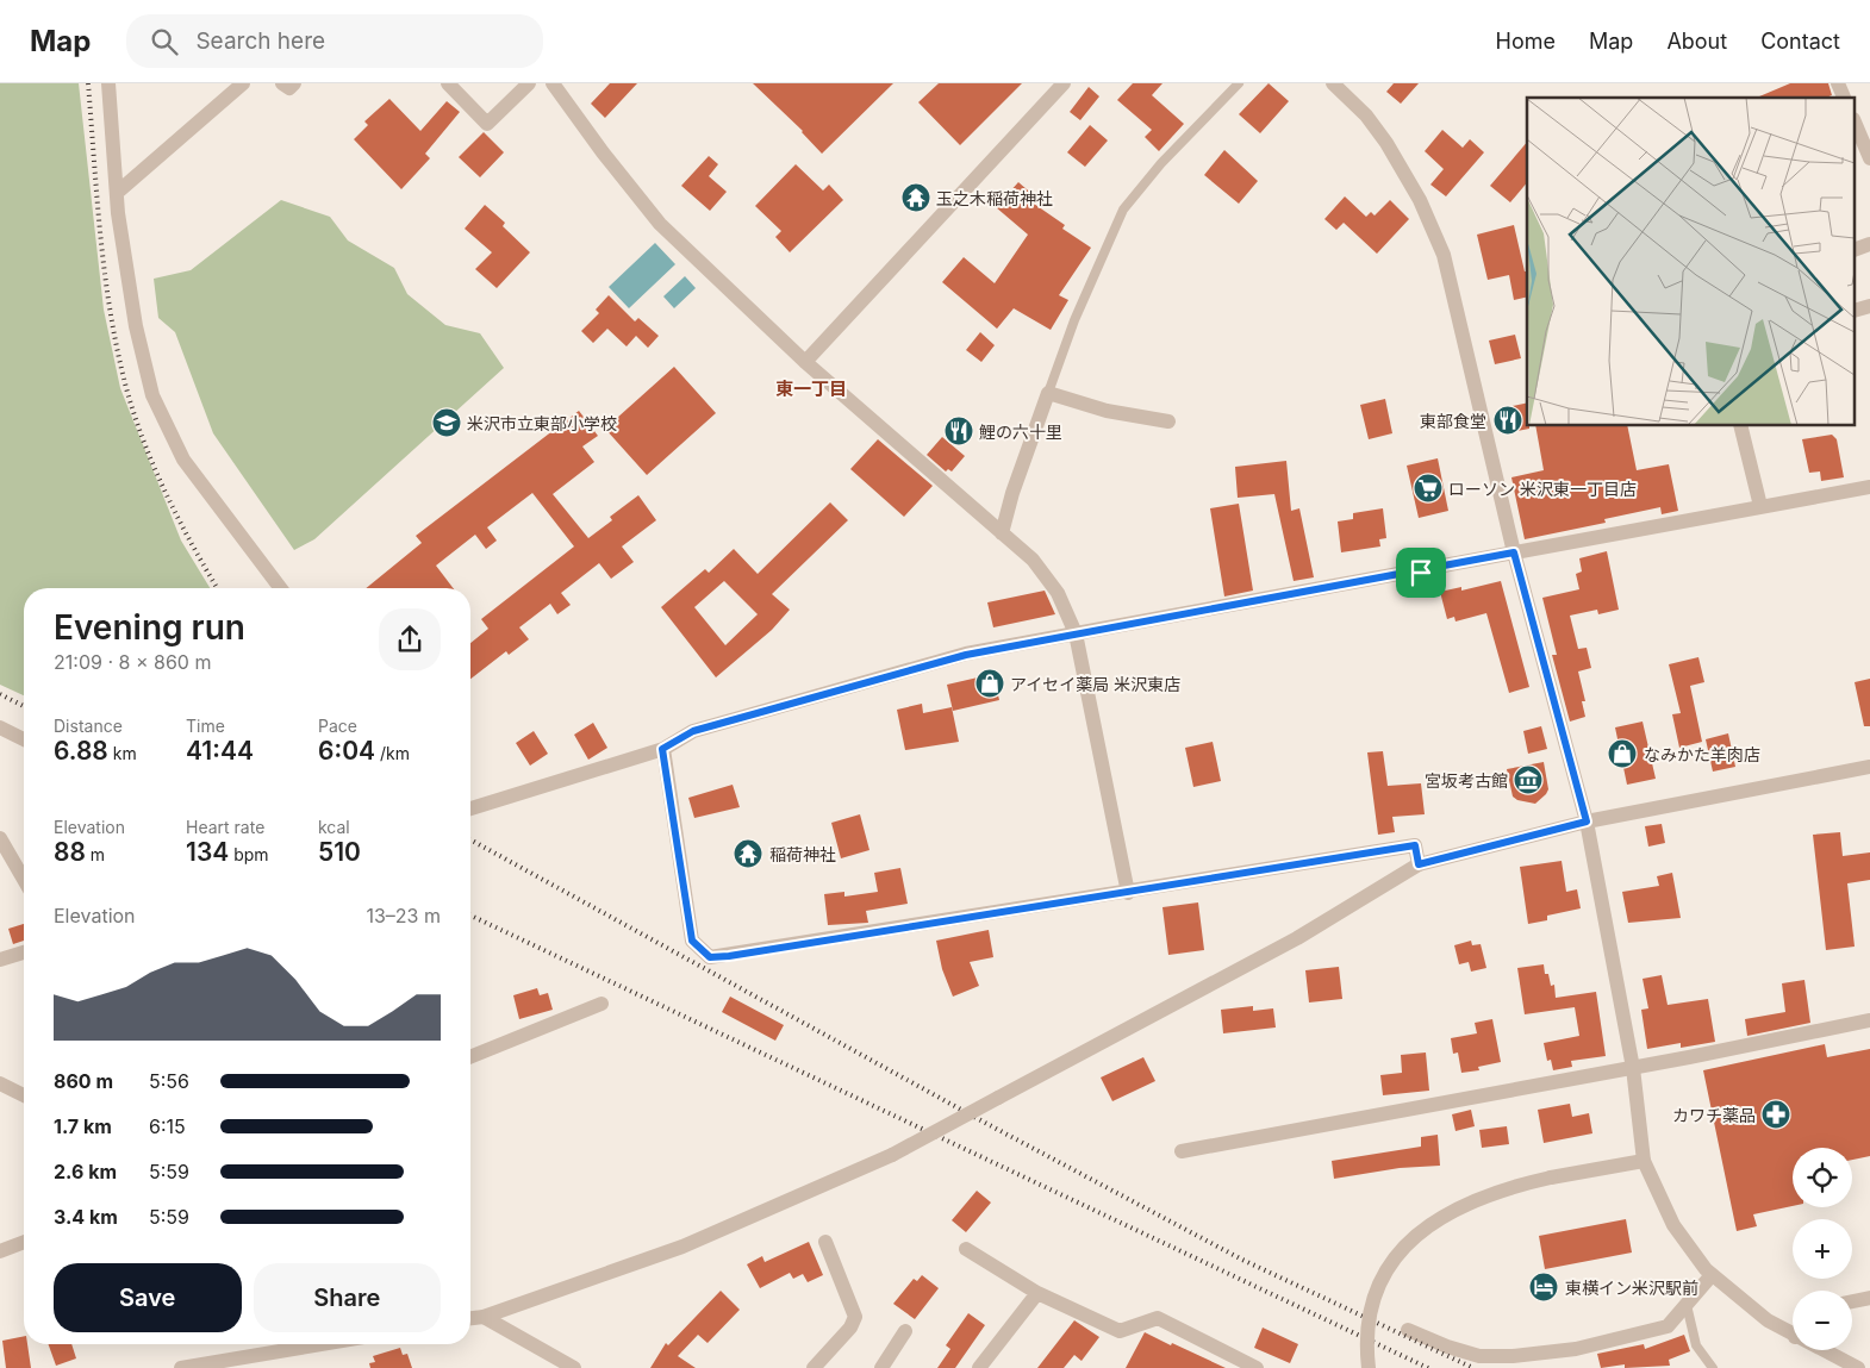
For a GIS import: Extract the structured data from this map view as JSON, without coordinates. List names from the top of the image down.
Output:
{
  "districts": ["東一丁目"],
  "places": {
    "temple": ["玉之木稲荷神社", "稲荷神社"],
    "restaurant": ["東部食堂", "鯉の六十里"],
    "school or university": ["米沢市立東部小学校"],
    "supermarket": ["ローソン 米沢東一丁目店"],
    "shop": ["アイセイ薬局 米沢東店", "なみかた羊肉店"],
    "museum": ["宮坂考古館"],
    "pharmacy": ["カワチ薬品"],
    "hotel": ["東横イン米沢駅前"]
  },
  "page": {
    "header": "Map",
    "search": "Search here",
    "nav": [
      "Home",
      "Map",
      "About",
      "Contact"
    ],
    "heading": ["Evening run", "21:09 · 8 × 860 m"],
    "stats": [
      ["Distance", "6.88 km"],
      ["Time", "41:44"],
      ["Pace", "6:04 /km"],
      ["Elevation", "88 m"],
      ["Heart rate", "134 bpm"],
      ["kcal", "510"]
    ],
    "chart": ["Elevation", "13–23 m"],
    "list": [
      {
        "name": "860 m",
        "note": "5:56"
      },
      {
        "name": "1.7 km",
        "note": "6:15"
      },
      {
        "name": "2.6 km",
        "note": "5:59"
      },
      {
        "name": "3.4 km",
        "note": "5:59"
      }
    ],
    "map_buttons": ["+", "−"],
    "buttons": ["Save", "Share"]
  }
}
